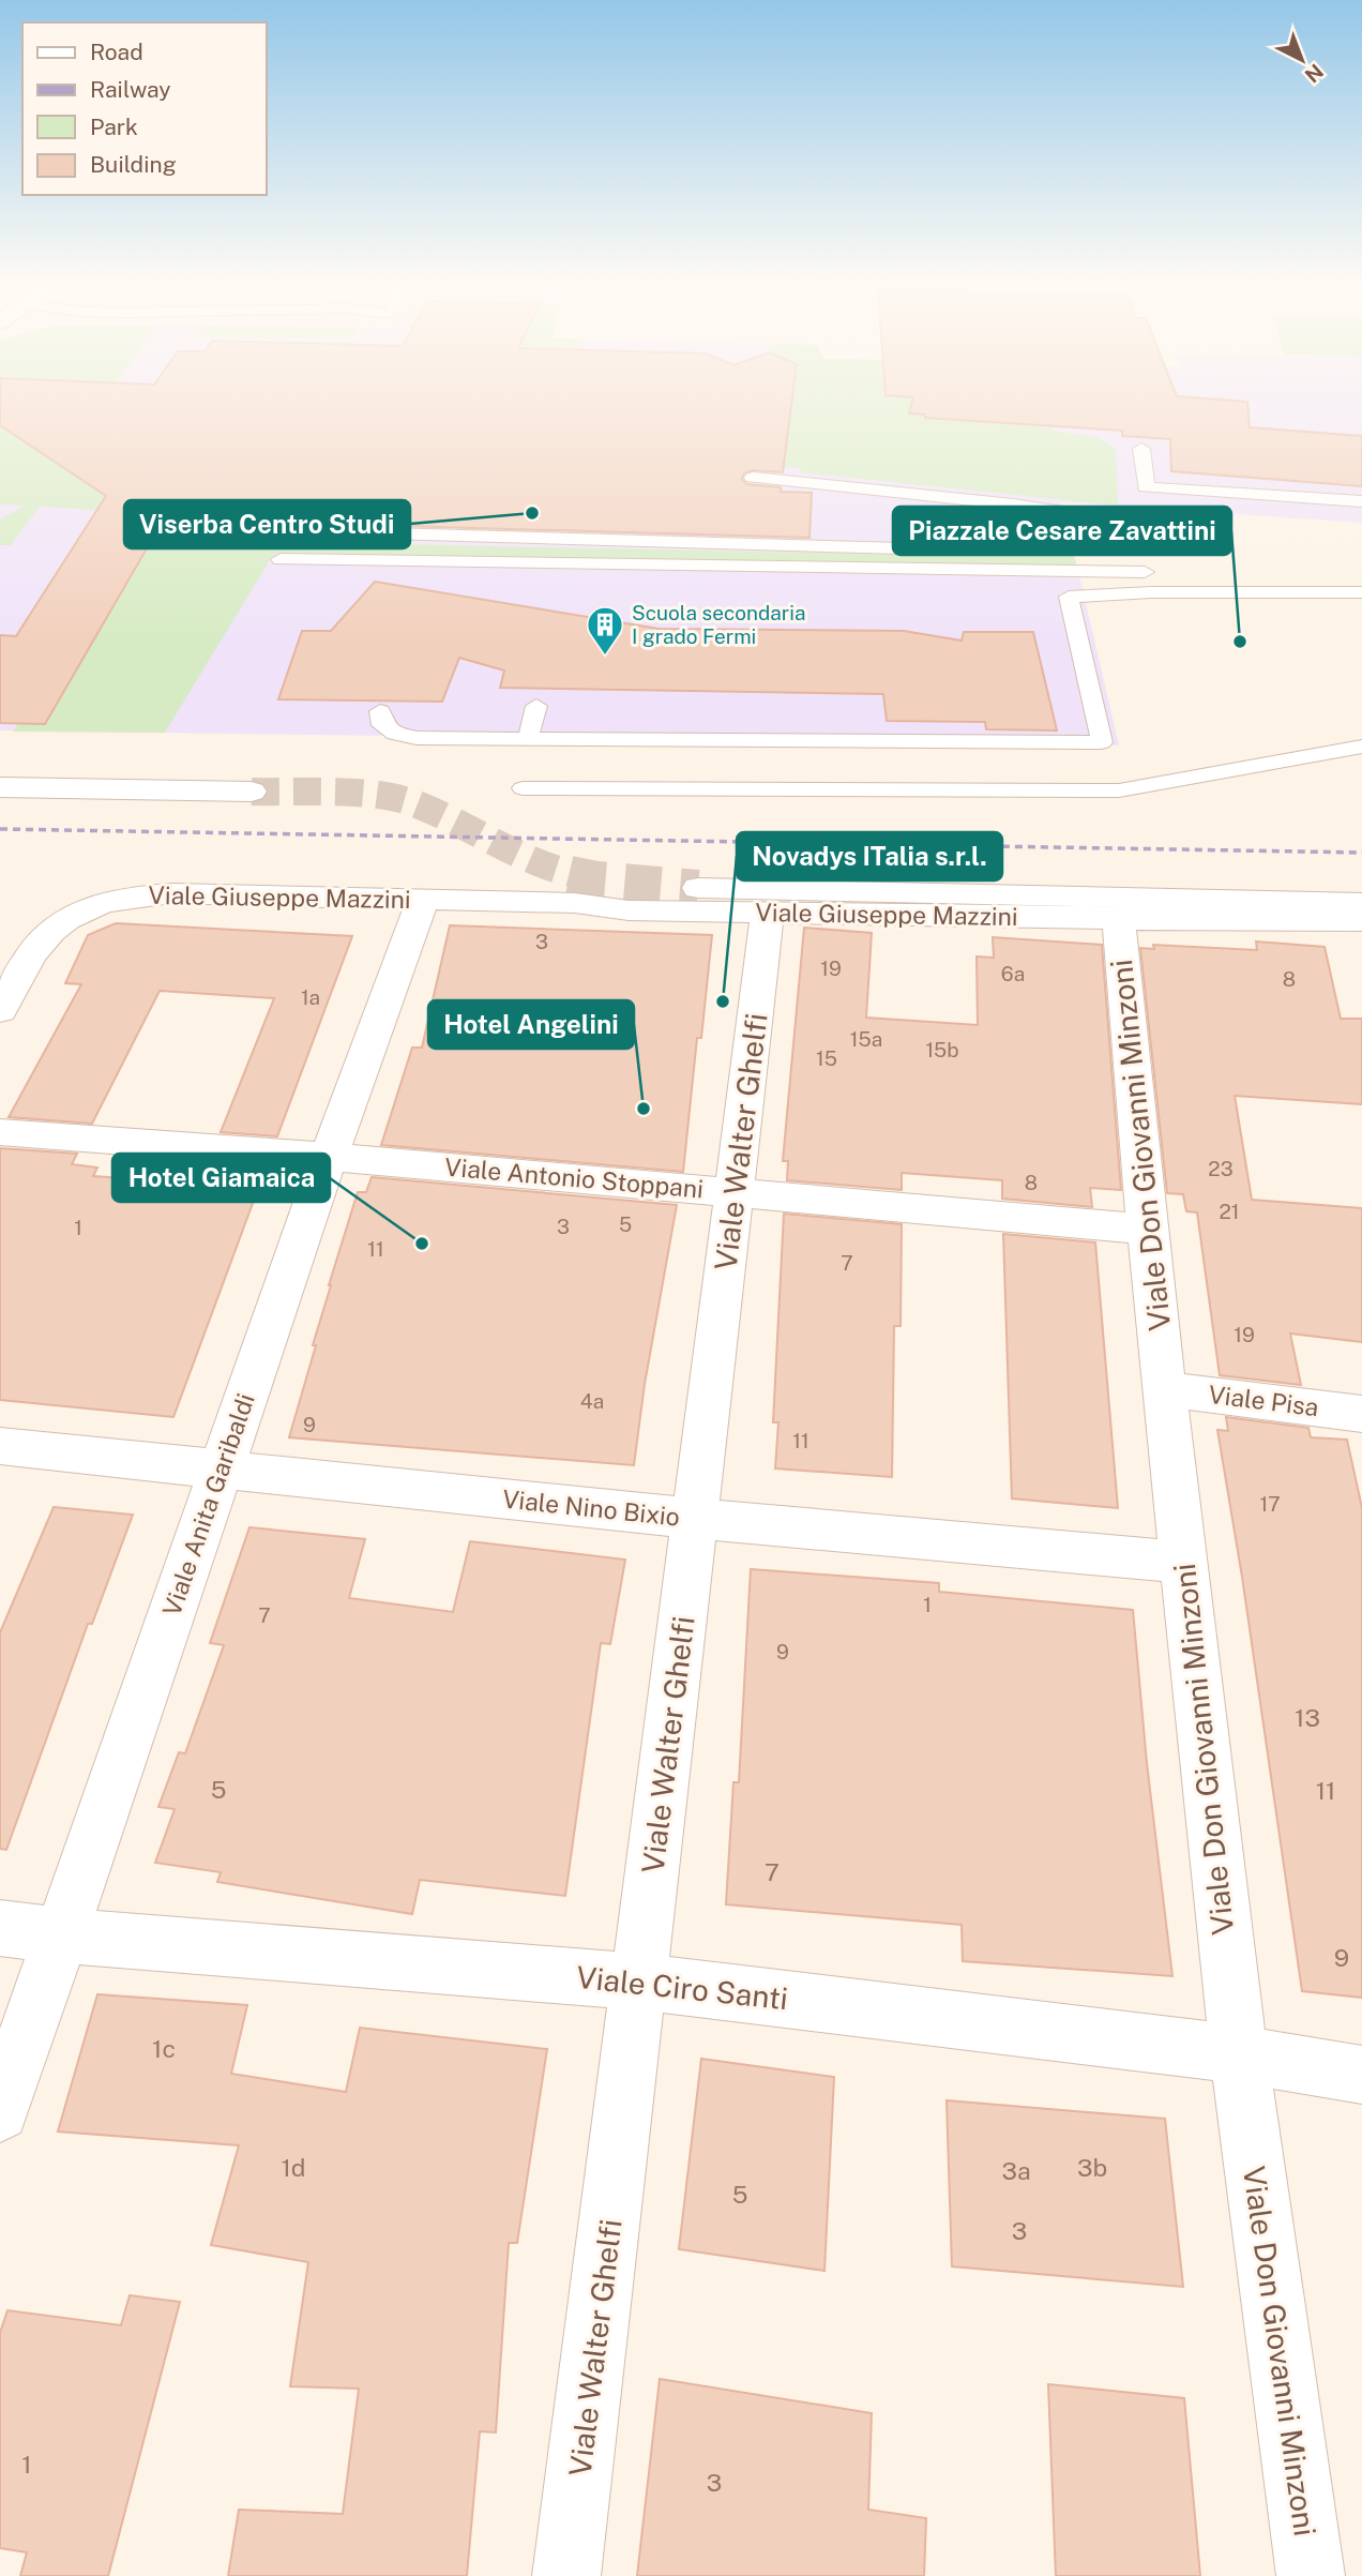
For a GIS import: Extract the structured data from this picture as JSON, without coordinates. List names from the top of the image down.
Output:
{
  "streets": {
    "street": [
      "Viale Giuseppe Mazzini",
      "Viale Walter Ghelfi",
      "Viale Don Giovanni Minzoni",
      "Viale Antonio Stoppani",
      "Viale Pisa",
      "Viale Anita Garibaldi",
      "Viale Nino Bixio",
      "Viale Ciro Santi"
    ]
  },
  "crossings": [
    ["Viale Giuseppe Mazzini", "Viale Walter Ghelfi"],
    ["Viale Giuseppe Mazzini", "Viale Don Giovanni Minzoni"],
    ["Viale Giuseppe Mazzini", "Viale Anita Garibaldi"],
    ["Viale Walter Ghelfi", "Viale Antonio Stoppani"],
    ["Viale Walter Ghelfi", "Viale Nino Bixio"],
    ["Viale Walter Ghelfi", "Viale Ciro Santi"],
    ["Viale Don Giovanni Minzoni", "Viale Antonio Stoppani"],
    ["Viale Don Giovanni Minzoni", "Viale Pisa"],
    ["Viale Don Giovanni Minzoni", "Viale Nino Bixio"],
    ["Viale Don Giovanni Minzoni", "Viale Ciro Santi"],
    ["Viale Antonio Stoppani", "Viale Anita Garibaldi"],
    ["Viale Anita Garibaldi", "Viale Nino Bixio"],
    ["Viale Anita Garibaldi", "Viale Ciro Santi"]
  ],
  "places": {
    "other": [
      "Viserba Centro Studi",
      "Piazzale Cesare Zavattini",
      "Novadys ITalia s.r.l.",
      "Hotel Angelini",
      "Hotel Giamaica"
    ],
    "building": ["Scuola secondaria I grado Fermi"]
  },
  "house_numbers": [
    "3",
    "19",
    "6a",
    "8",
    "1a",
    "15a",
    "15b",
    "15",
    "23",
    "8",
    "21",
    "5",
    "3",
    "1",
    "11",
    "7",
    "19",
    "4a",
    "9",
    "11",
    "17",
    "1",
    "7",
    "9",
    "13",
    "5",
    "11",
    "7",
    "9",
    "1c",
    "1d",
    "3b",
    "3a",
    "5",
    "3",
    "1",
    "3"
  ],
  "legend": [
    "Road",
    "Railway",
    "Park",
    "Building"
  ],
  "north": "bottom right"
}
